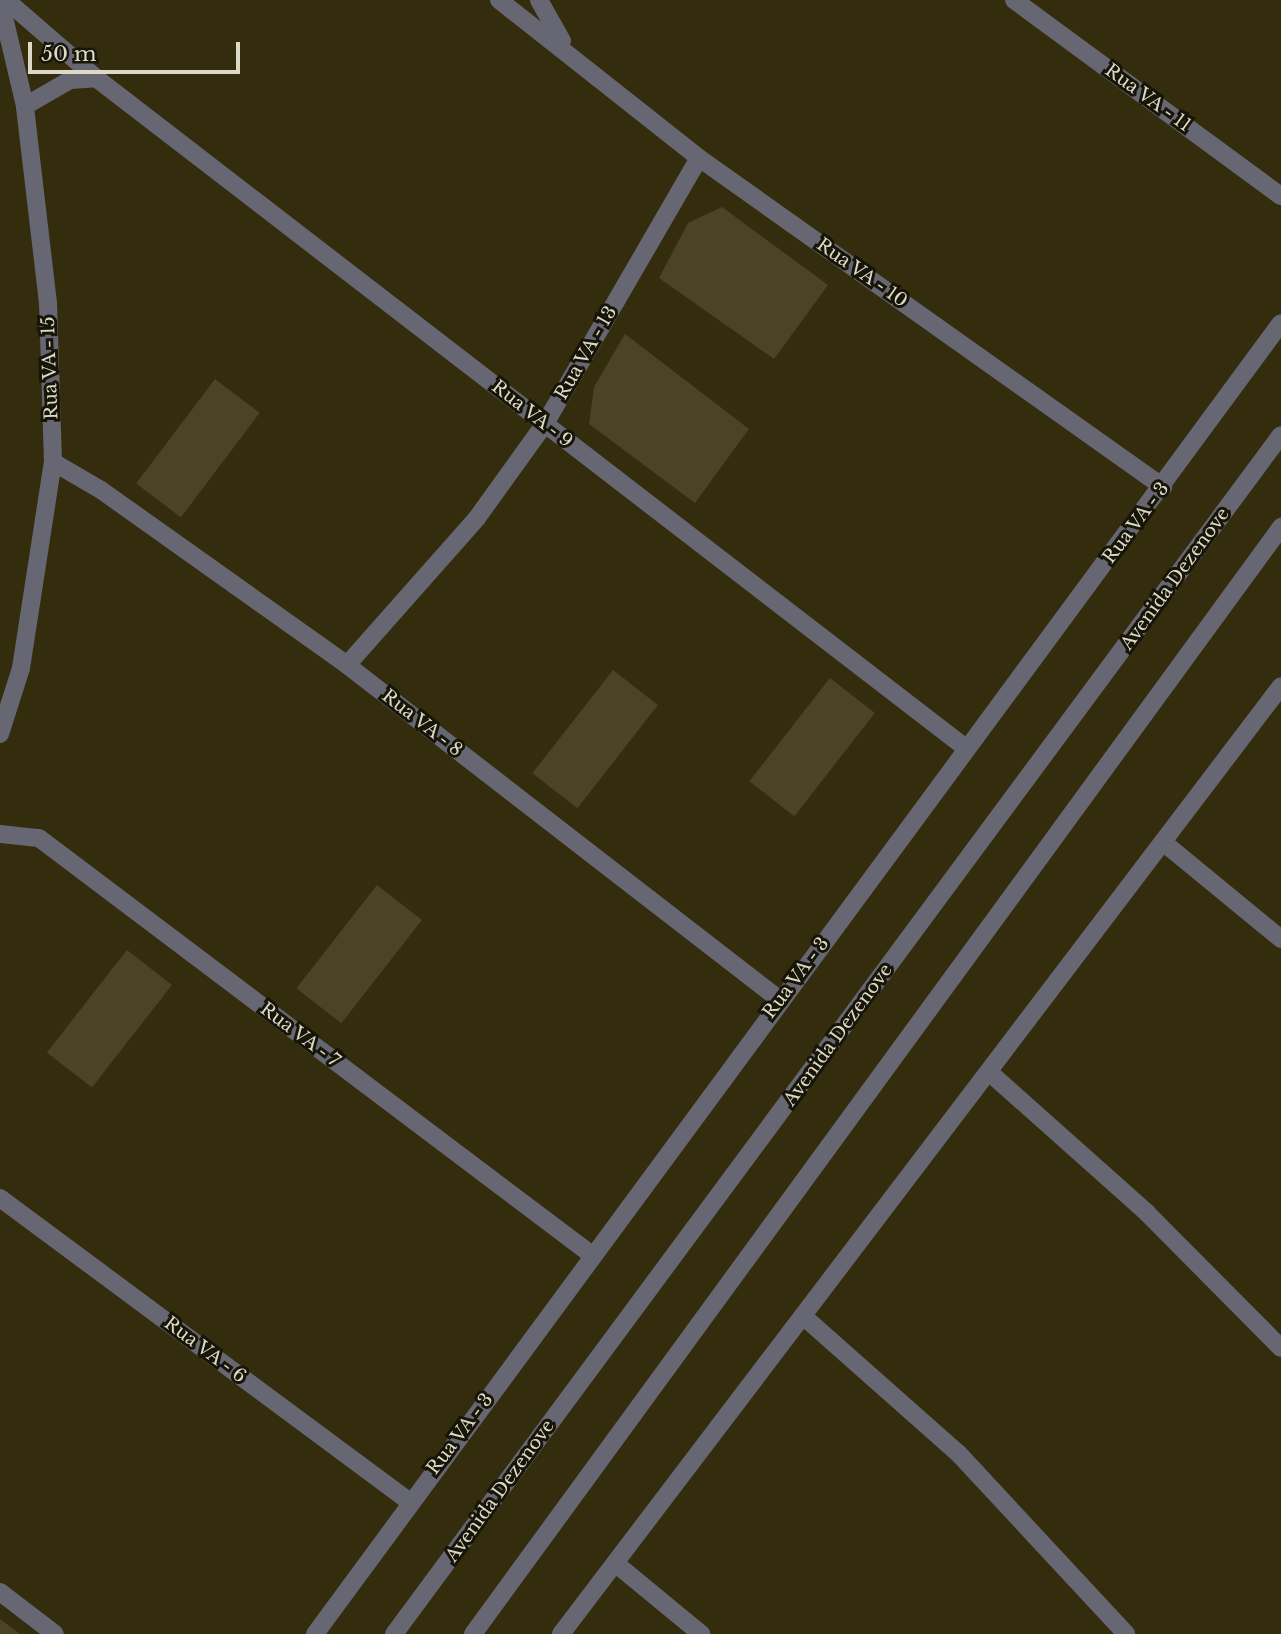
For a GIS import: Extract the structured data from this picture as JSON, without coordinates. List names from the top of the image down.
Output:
{
  "streets": {
    "street": [
      "Rua VA - 11",
      "Rua VA - 10",
      "Rua VA - 13",
      "Rua VA - 15",
      "Rua VA - 9",
      "Rua VA - 3",
      "Avenida Dezenove",
      "Rua VA - 8",
      "Rua VA - 7",
      "Rua VA - 6"
    ]
  },
  "crossings": [
    ["Rua VA - 10", "Rua VA - 13"],
    ["Rua VA - 10", "Rua VA - 3"],
    ["Rua VA - 13", "Rua VA - 9"],
    ["Rua VA - 13", "Rua VA - 8"],
    ["Rua VA - 15", "Rua VA - 8"],
    ["Rua VA - 9", "Rua VA - 3"],
    ["Rua VA - 3", "Rua VA - 8"],
    ["Rua VA - 3", "Rua VA - 7"],
    ["Rua VA - 3", "Rua VA - 6"]
  ],
  "scale_bar": "50 m"
}
